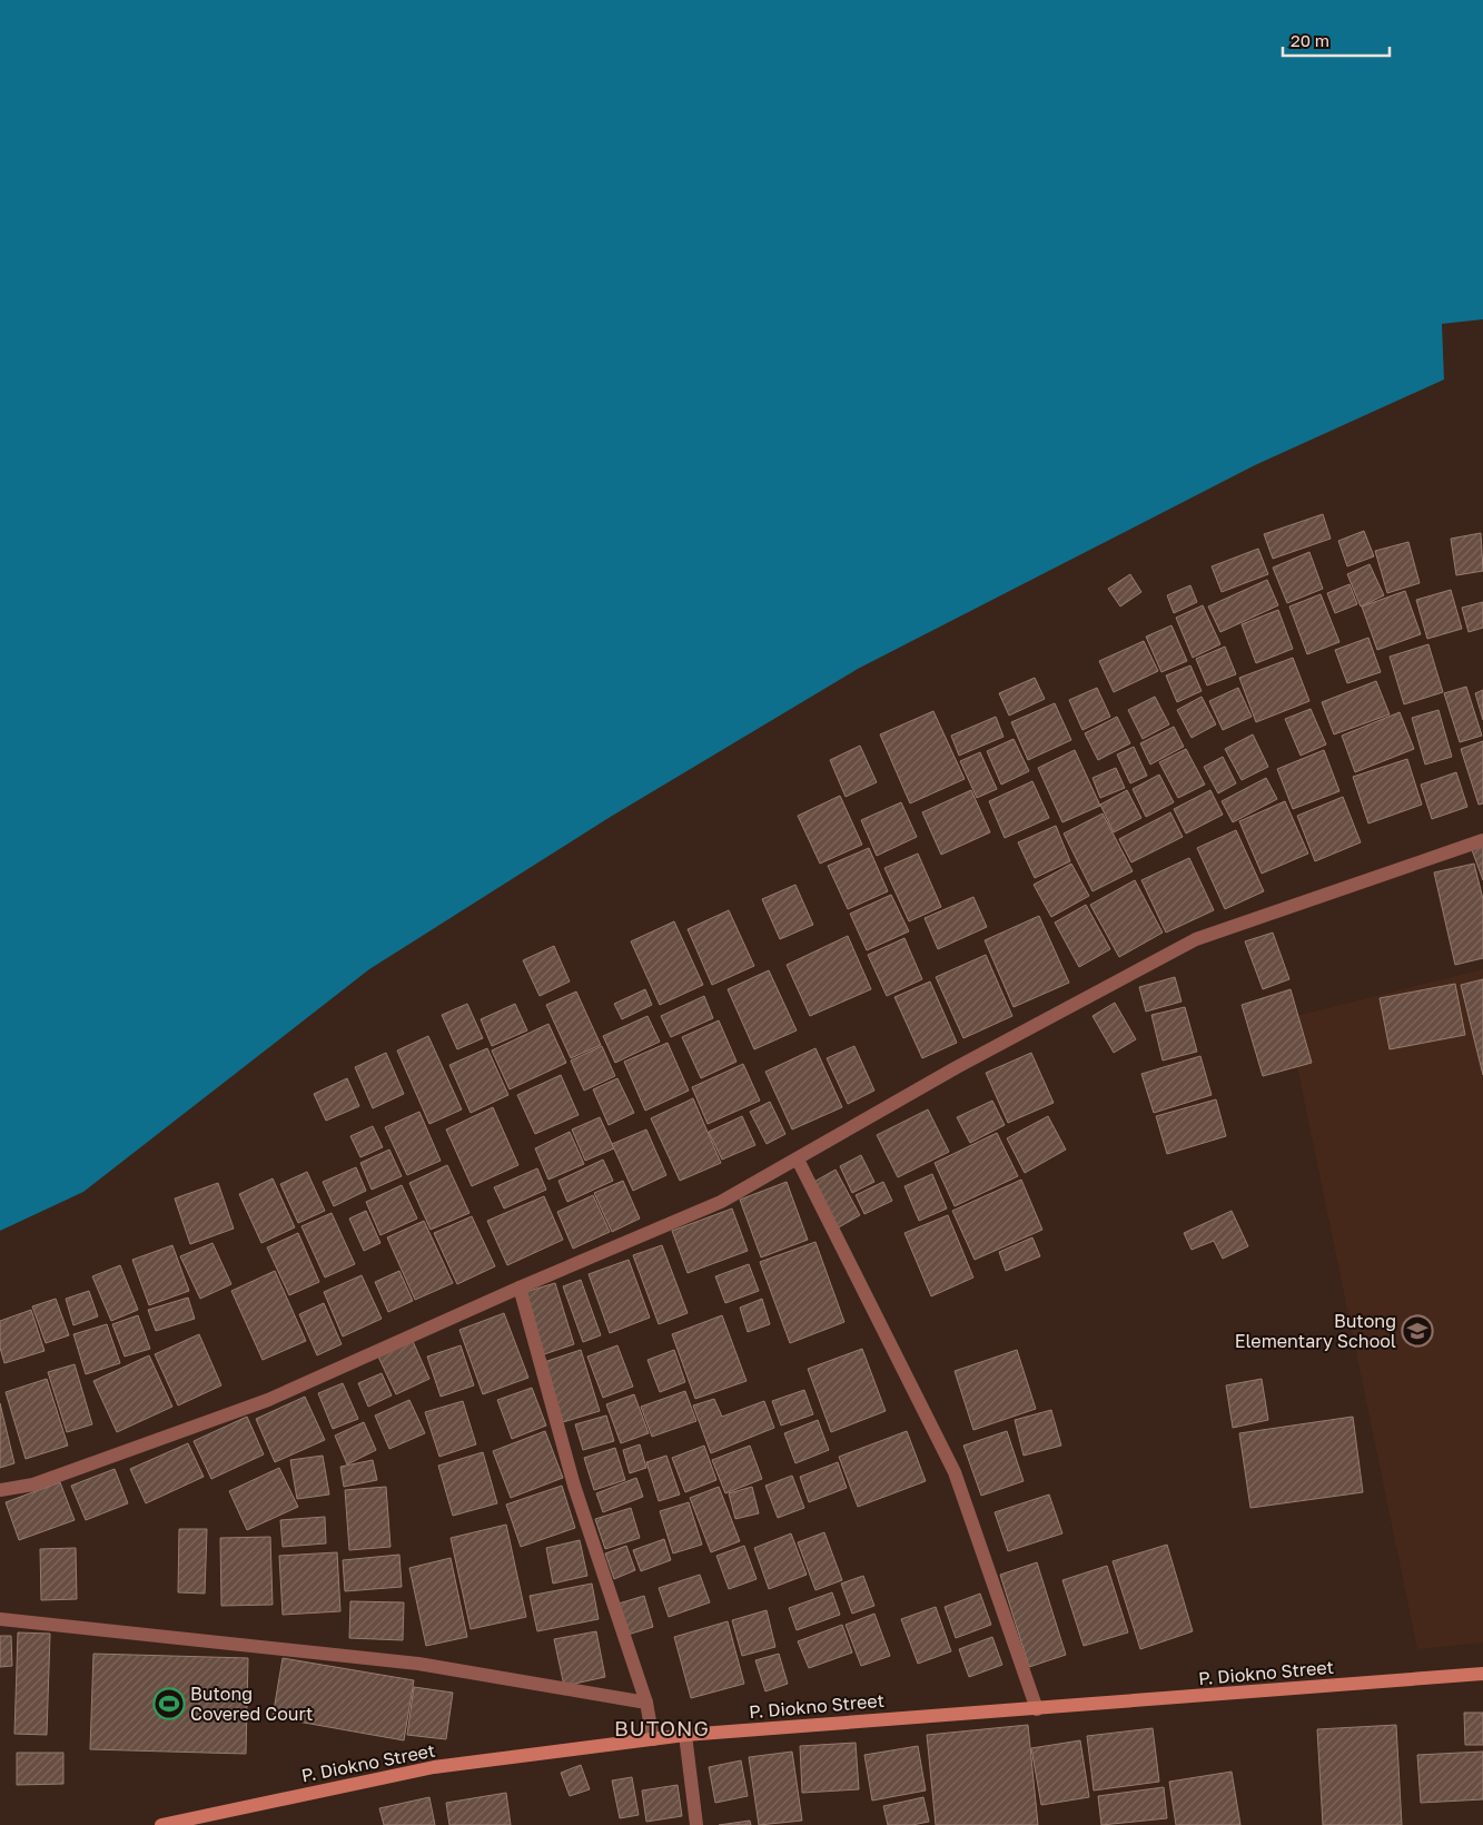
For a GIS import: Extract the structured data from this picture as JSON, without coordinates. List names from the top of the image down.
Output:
{
  "streets": {
    "main road": ["P. Diokno Street"]
  },
  "districts": ["BUTONG"],
  "places": {
    "school or university": ["Butong Elementary School"],
    "sports": ["Butong Covered Court"]
  },
  "scale_bar": "20 m"
}
